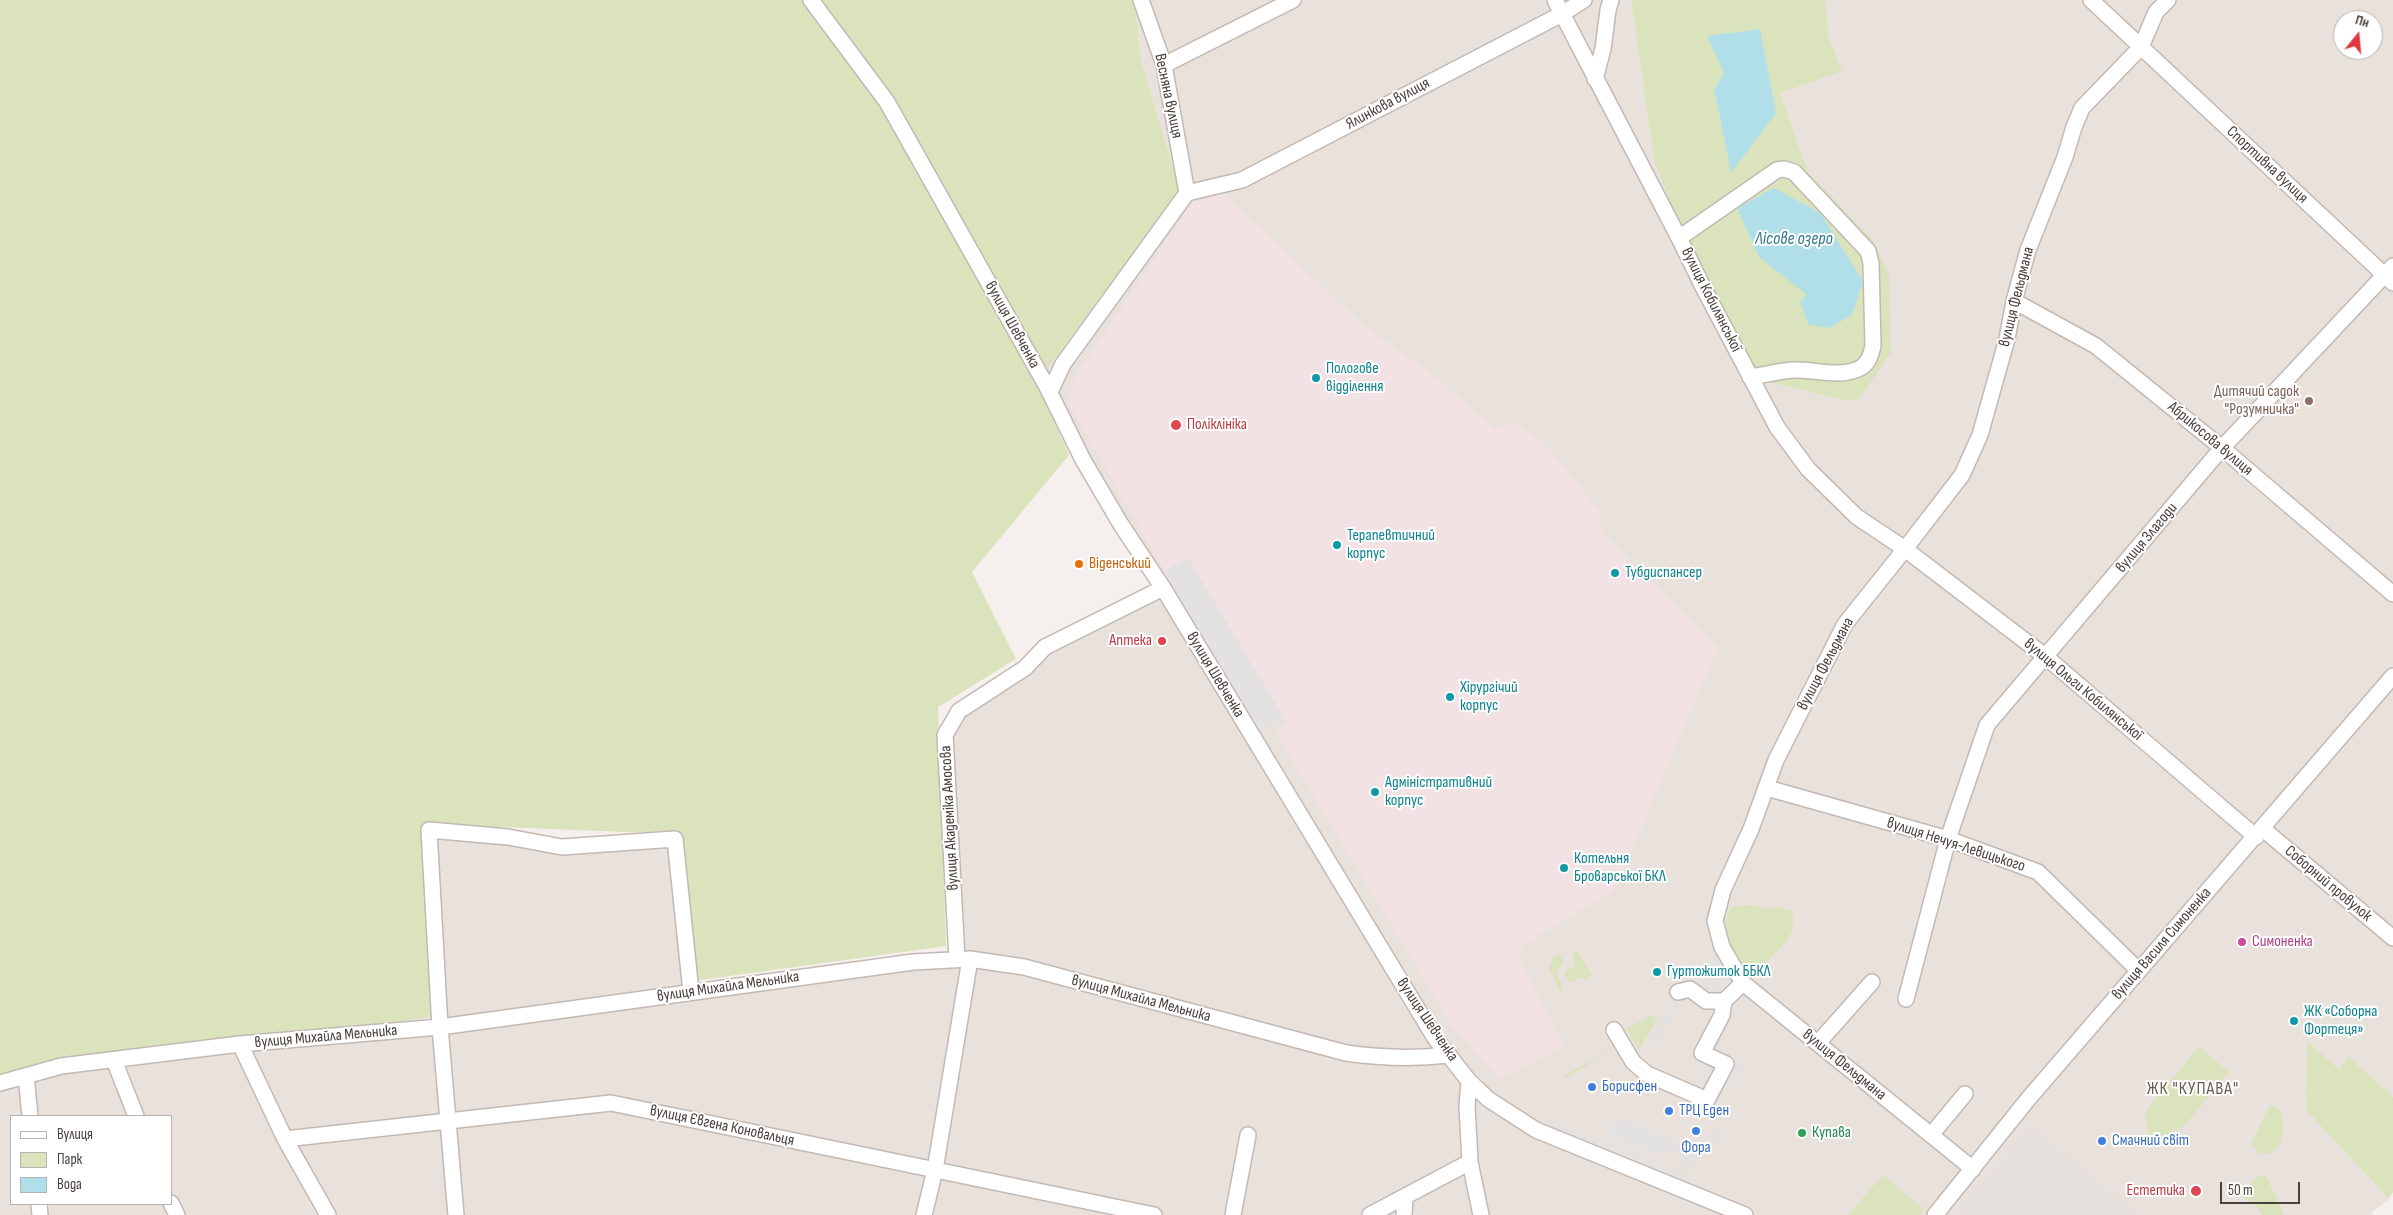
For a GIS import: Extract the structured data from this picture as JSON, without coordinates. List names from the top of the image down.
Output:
{
  "streets": {
    "street": [
      "Весняна вулиця",
      "Ялинкова вулиця",
      "Спортивна вулиця",
      "вулиця Фельдмана",
      "вулиця Кобилянської",
      "вулиця Шевченка",
      "Абрикосова вулиця",
      "вулиця Злагоди",
      "вулиця Ольги Кобилянської",
      "вулиця Академіка Амосова",
      "вулиця Нечуя-Левицького",
      "Соборний провулок",
      "вулиця Василя Симоненка",
      "вулиця Михайла Мельника",
      "вулиця Євгена Коновальця"
    ]
  },
  "crossings": [
    ["Весняна вулиця", "Ялинкова вулиця"],
    ["Ялинкова вулиця", "вулиця Кобилянської"],
    ["Спортивна вулиця", "вулиця Фельдмана"],
    ["Спортивна вулиця", "вулиця Злагоди"],
    ["вулиця Фельдмана", "вулиця Кобилянської"],
    ["вулиця Фельдмана", "Абрикосова вулиця"],
    ["вулиця Фельдмана", "вулиця Ольги Кобилянської"],
    ["вулиця Фельдмана", "вулиця Нечуя-Левицького"],
    ["вулиця Фельдмана", "вулиця Василя Симоненка"],
    ["вулиця Кобилянської", "вулиця Ольги Кобилянської"],
    ["вулиця Шевченка", "вулиця Академіка Амосова"],
    ["вулиця Шевченка", "вулиця Михайла Мельника"],
    ["Абрикосова вулиця", "вулиця Злагоди"],
    ["вулиця Злагоди", "вулиця Ольги Кобилянської"],
    ["вулиця Злагоди", "вулиця Нечуя-Левицького"],
    ["вулиця Ольги Кобилянської", "Соборний провулок"],
    ["вулиця Ольги Кобилянської", "вулиця Василя Симоненка"],
    ["вулиця Академіка Амосова", "вулиця Михайла Мельника"],
    ["вулиця Академіка Амосова", "вулиця Євгена Коновальця"],
    ["вулиця Нечуя-Левицького", "вулиця Василя Симоненка"],
    ["Соборний провулок", "вулиця Василя Симоненка"]
  ],
  "districts": ["ЖК \"КУПАВА\""],
  "water": ["Лісове озеро"],
  "places": [
    "Пологове відділення",
    "Дитячий садок \"Розумничка\"",
    "Поліклініка",
    "Терапевтичний корпус",
    "Віденський",
    "Тубдиспансер",
    "Аптека",
    "Хірургічий корпус",
    "Адміністративний корпус",
    "Котельня Броварської БКЛ",
    "Симоненка",
    "Гуртожиток ББКЛ",
    "ЖК «Соборна Фортеця»",
    "Борисфен",
    "ТРЦ Еден",
    "Фора",
    "Купава",
    "Смачний світ",
    "Естетика"
  ],
  "legend": ["Вулиця", "Парк", "Вода"],
  "scale_bar": "50 m",
  "north": "top"
}
